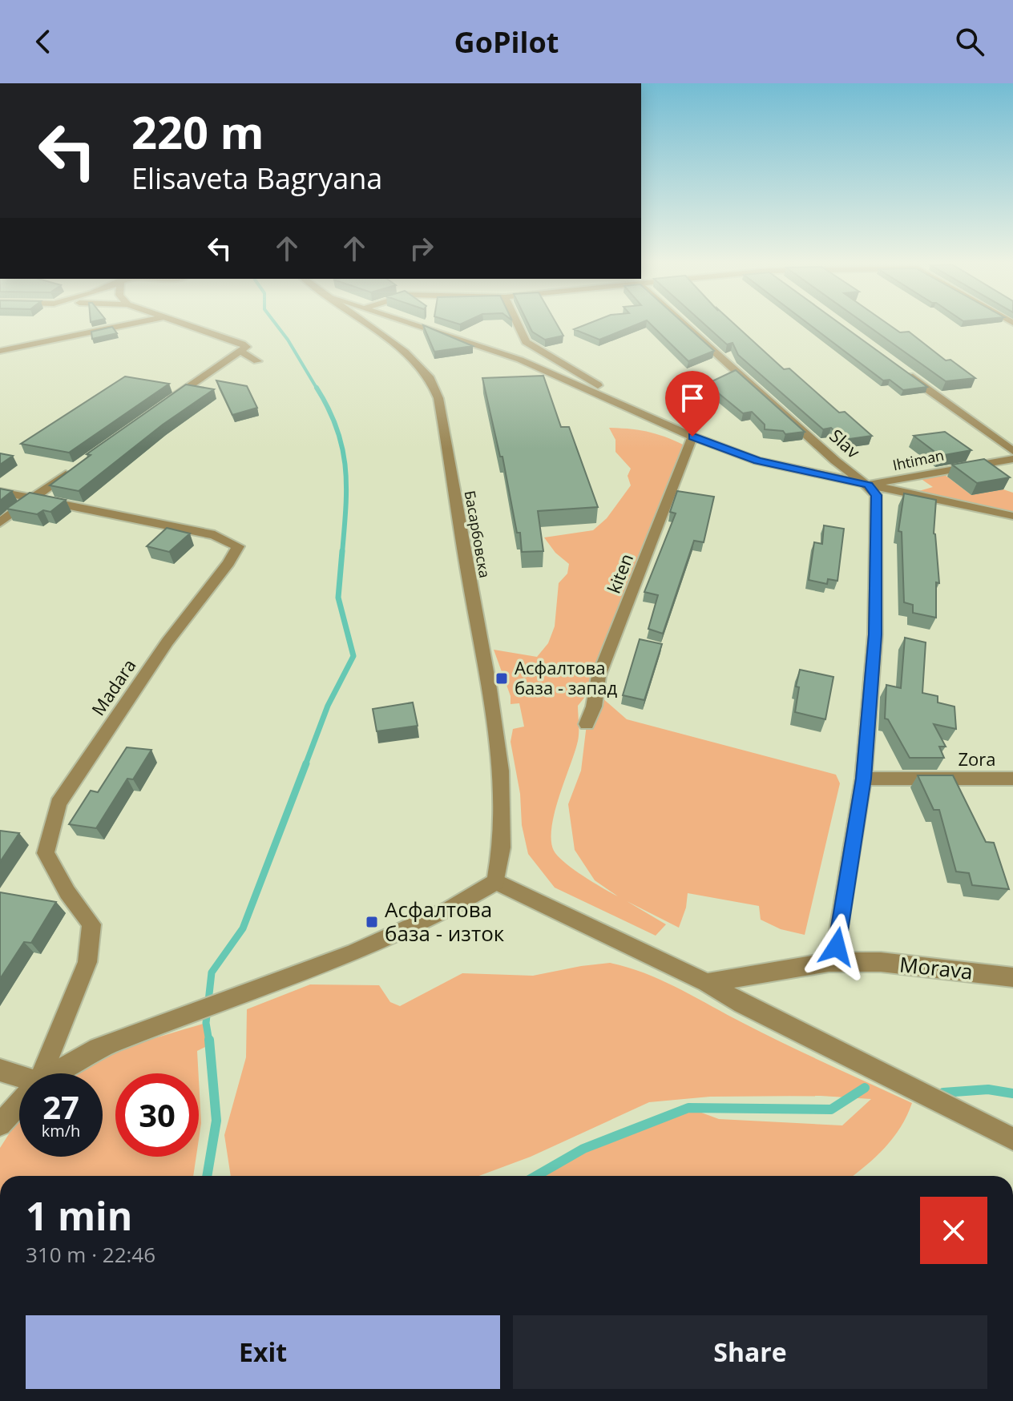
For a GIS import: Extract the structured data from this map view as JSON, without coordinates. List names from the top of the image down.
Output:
{
  "streets": {
    "street": [
      "Slav",
      "Ihtiman",
      "Басарбовска",
      "kiten",
      "Madara",
      "Zora",
      "Morava"
    ]
  },
  "crossings": [
    ["Slav", "Ihtiman"]
  ],
  "places": {
    "transit": ["Асфалтова база - запад", "Асфалтова база - изток"]
  },
  "page": {
    "header": "GoPilot",
    "turn": ["220 m", "Elisaveta Bagryana"],
    "speed": "27 km/h",
    "limit": "30",
    "heading": ["1 min", "310 m · 22:46"],
    "buttons": ["Exit", "Share"]
  }
}
